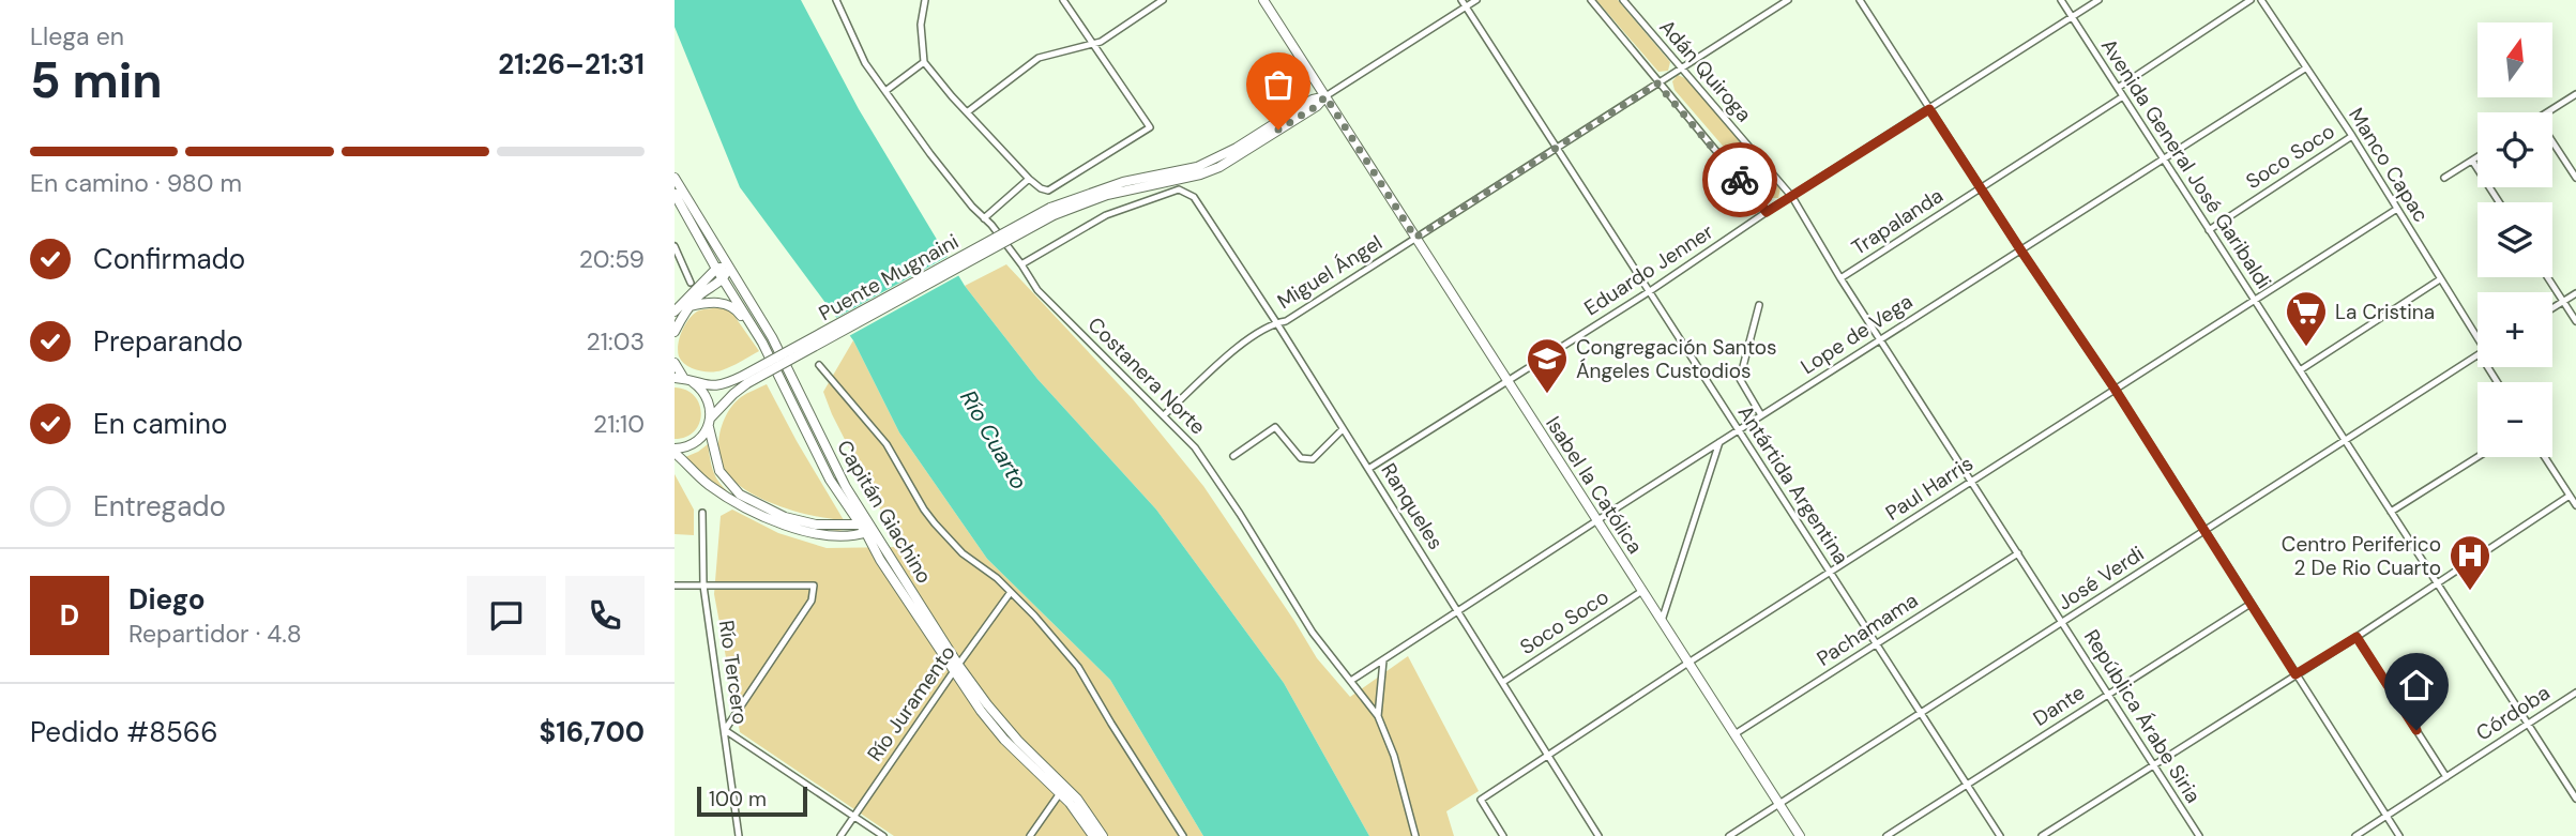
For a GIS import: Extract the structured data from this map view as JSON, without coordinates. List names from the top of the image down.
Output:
{
  "streets": {
    "main road": ["Puente Mugnaini", "Isabel la Católica", "Capitán Giachino"],
    "street": [
      "Adán Quiroga",
      "Soco Soco",
      "Avenida General José Garibaldi",
      "Manco Capac",
      "Trapalanda",
      "Eduardo Jenner",
      "Miguel Ángel",
      "Lope de Vega",
      "Costanera Norte",
      "Antártida Argentina",
      "Paul Harris",
      "Ranqueles",
      "José Verdi",
      "Pachamama",
      "Río Tercero",
      "Río Juramento",
      "Dante",
      "Córdoba",
      "República Árabe Siria"
    ]
  },
  "crossings": [
    ["Adán Quiroga", "Eduardo Jenner"],
    ["Adán Quiroga", "Miguel Ángel"],
    ["Adán Quiroga", "República Árabe Siria"],
    ["Soco Soco", "Avenida General José Garibaldi"],
    ["Soco Soco", "Manco Capac"],
    ["Soco Soco", "Isabel la Católica"],
    ["Soco Soco", "Ranqueles"],
    ["Avenida General José Garibaldi", "Trapalanda"],
    ["Avenida General José Garibaldi", "Eduardo Jenner"],
    ["Avenida General José Garibaldi", "Lope de Vega"],
    ["Avenida General José Garibaldi", "Paul Harris"],
    ["Avenida General José Garibaldi", "José Verdi"],
    ["Avenida General José Garibaldi", "Córdoba"],
    ["Manco Capac", "Lope de Vega"],
    ["Manco Capac", "Paul Harris"],
    ["Trapalanda", "República Árabe Siria"],
    ["Eduardo Jenner", "Isabel la Católica"],
    ["Eduardo Jenner", "Antártida Argentina"],
    ["Eduardo Jenner", "Ranqueles"],
    ["Eduardo Jenner", "República Árabe Siria"],
    ["Miguel Ángel", "Costanera Norte"],
    ["Miguel Ángel", "Isabel la Católica"],
    ["Miguel Ángel", "Antártida Argentina"],
    ["Miguel Ángel", "Ranqueles"],
    ["Puente Mugnaini", "Isabel la Católica"],
    ["Lope de Vega", "Costanera Norte"],
    ["Lope de Vega", "Isabel la Católica"],
    ["Lope de Vega", "Antártida Argentina"],
    ["Lope de Vega", "Ranqueles"],
    ["Lope de Vega", "República Árabe Siria"],
    ["Costanera Norte", "Ranqueles"],
    ["Isabel la Católica", "Paul Harris"],
    ["Isabel la Católica", "José Verdi"],
    ["Isabel la Católica", "Pachamama"],
    ["Antártida Argentina", "Paul Harris"],
    ["Antártida Argentina", "José Verdi"],
    ["Antártida Argentina", "Pachamama"],
    ["Antártida Argentina", "Dante"],
    ["Paul Harris", "Ranqueles"],
    ["Paul Harris", "República Árabe Siria"],
    ["Capitán Giachino", "Río Juramento"],
    ["José Verdi", "República Árabe Siria"],
    ["Pachamama", "República Árabe Siria"],
    ["Dante", "República Árabe Siria"]
  ],
  "water": ["Río Cuarto"],
  "places": {
    "supermarket": ["La Cristina"],
    "school or university": ["Congregación Santos Ángeles Custodios"],
    "hospital": ["Centro Periferico 2 De Rio Cuarto"]
  },
  "scale_bar": "100 m",
  "north": "top",
  "page": {
    "heading": ["5 min", "Llega en", "21:26–21:31"],
    "panel": [
      "Diego",
      "Repartidor · 4.8",
      "Pedido #8566",
      "$16,700"
    ],
    "map_buttons": ["+", "−"],
    "bar": "En camino · 980 m",
    "list": [
      ["Confirmado", "20:59"],
      ["Preparando", "21:03"],
      ["En camino", "21:10"],
      "Entregado"
    ],
    "round": "D",
    "scale": "100 m"
  }
}
